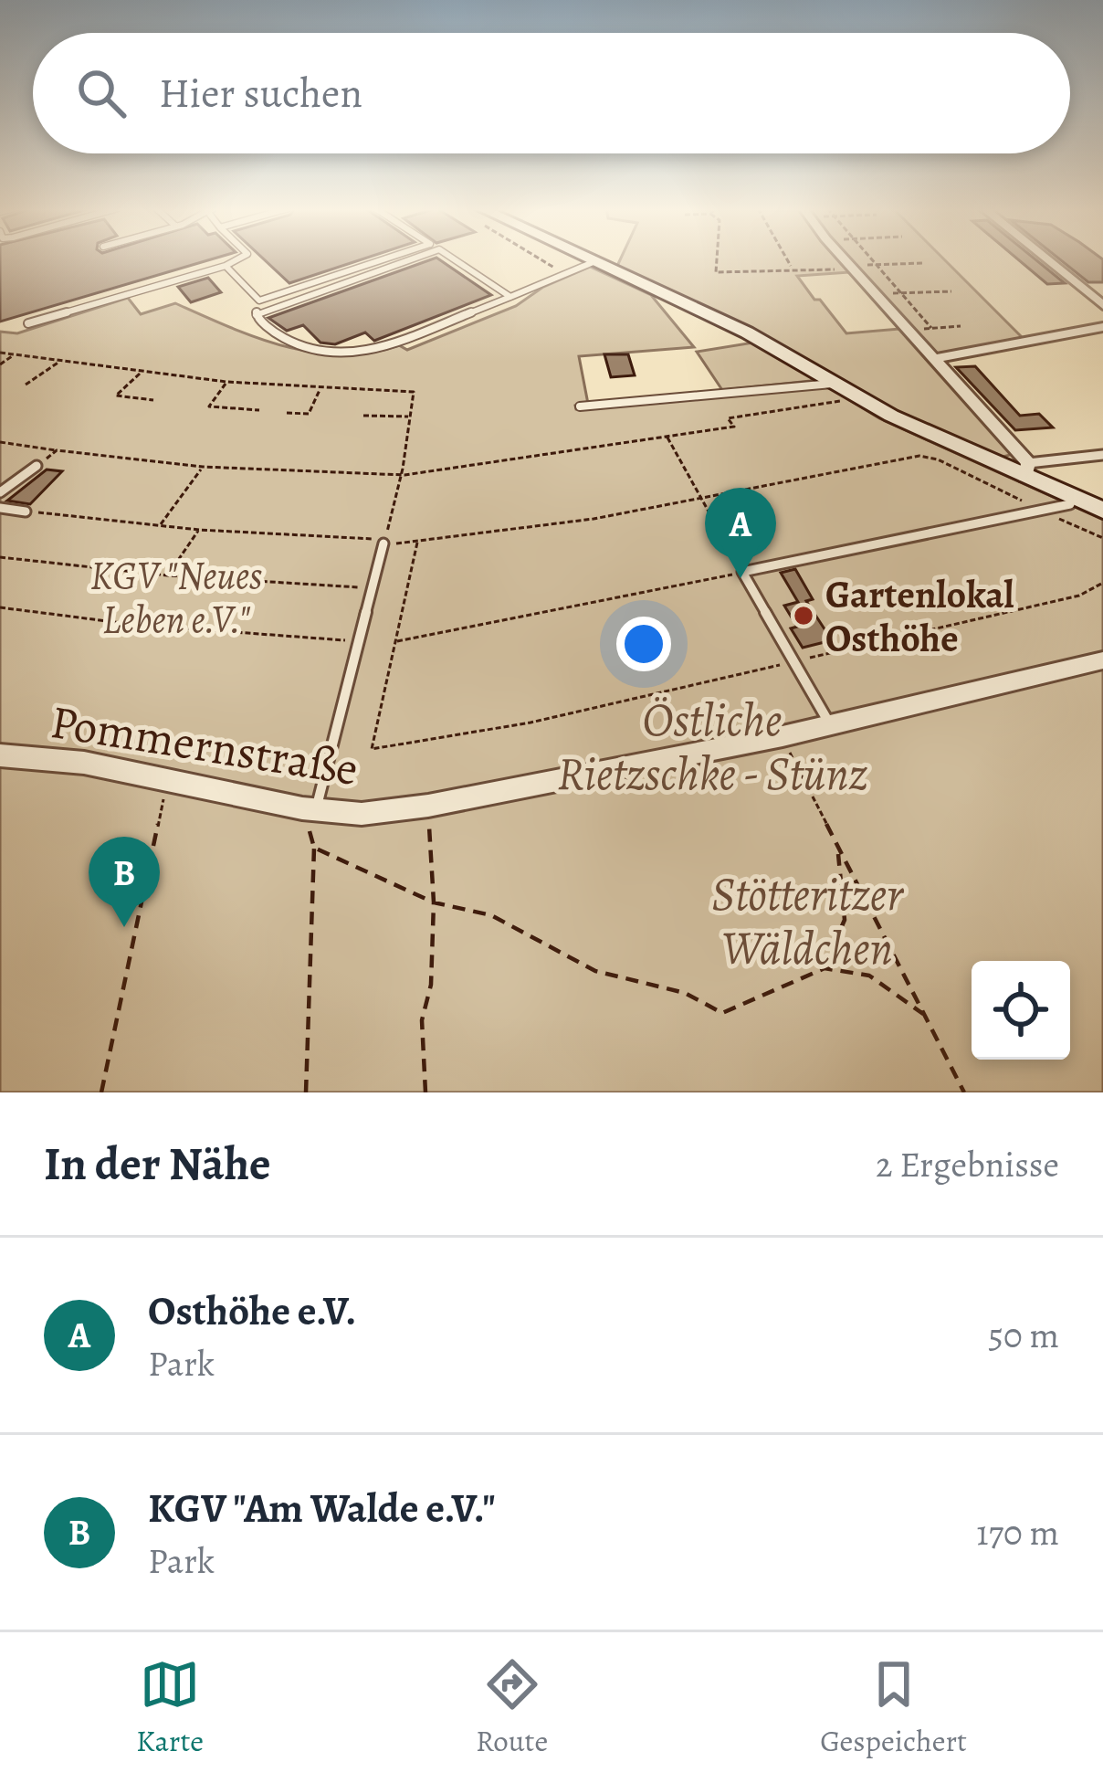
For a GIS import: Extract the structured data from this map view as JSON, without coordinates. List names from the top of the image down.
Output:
{
  "streets": {
    "street": ["Pommernstraße"]
  },
  "parks": ["KGV \"Neues Leben e.V.\"", "Östliche Rietzschke - Stünz", "Stötteritzer Wäldchen"],
  "places": ["Gartenlokal Osthöhe"],
  "page": {
    "search": "Hier suchen",
    "pins": ["A", "B"],
    "heading": ["In der Nähe", "2 Ergebnisse"],
    "list": [
      {
        "mark": "A",
        "name": "Osthöhe e.V.",
        "note": "Park",
        "value": "50 m"
      },
      {
        "mark": "B",
        "name": "KGV \"Am Walde e.V.\"",
        "note": "Park",
        "value": "170 m"
      }
    ],
    "nav": ["Karte", "Route", "Gespeichert"]
  }
}
